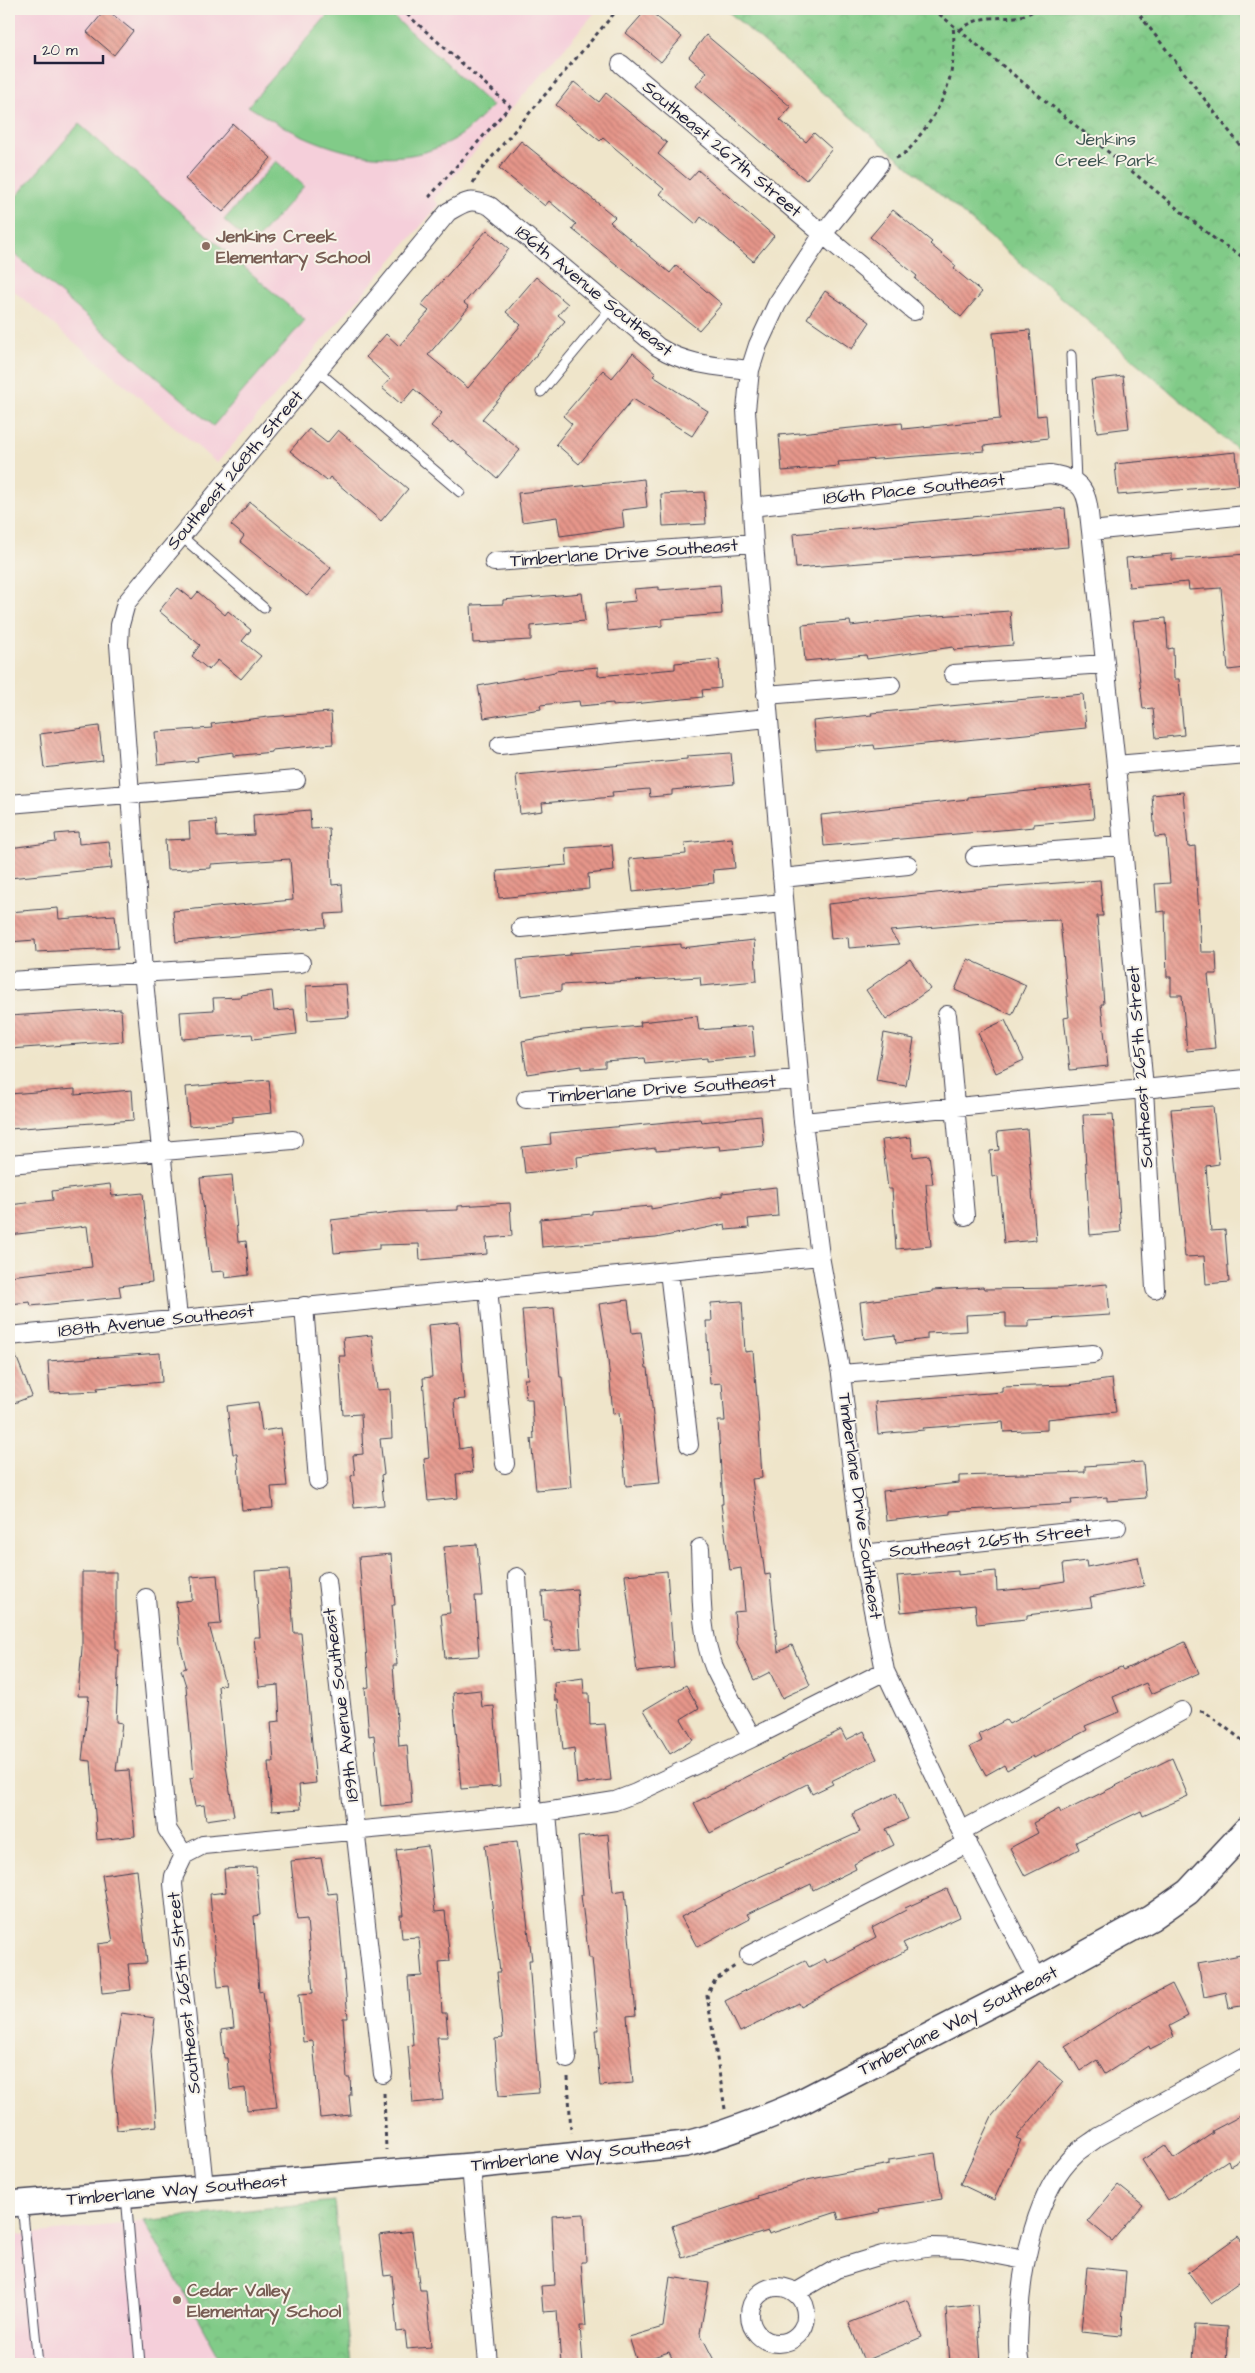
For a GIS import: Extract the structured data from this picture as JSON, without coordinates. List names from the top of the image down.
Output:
{
  "streets": {
    "street": [
      "Southeast 267th Street",
      "186th Avenue Southeast",
      "Southeast 268th Street",
      "186th Place Southeast",
      "Timberlane Drive Southeast",
      "Southeast 265th Street",
      "188th Avenue Southeast",
      "189th Avenue Southeast",
      "Timberlane Way Southeast"
    ]
  },
  "crossings": [
    ["186th Avenue Southeast", "Southeast 268th Street"],
    ["186th Avenue Southeast", "Timberlane Drive Southeast"],
    ["Southeast 268th Street", "188th Avenue Southeast"],
    ["186th Place Southeast", "Timberlane Drive Southeast"],
    ["186th Place Southeast", "Southeast 265th Street"],
    ["Timberlane Drive Southeast", "Southeast 265th Street"],
    ["Timberlane Drive Southeast", "188th Avenue Southeast"],
    ["Timberlane Drive Southeast", "Timberlane Way Southeast"],
    ["Southeast 265th Street", "Timberlane Way Southeast"]
  ],
  "parks": ["Jenkins Creek Park"],
  "places": ["Jenkins Creek Elementary School", "Cedar Valley Elementary School"],
  "scale_bar": "20 m"
}
